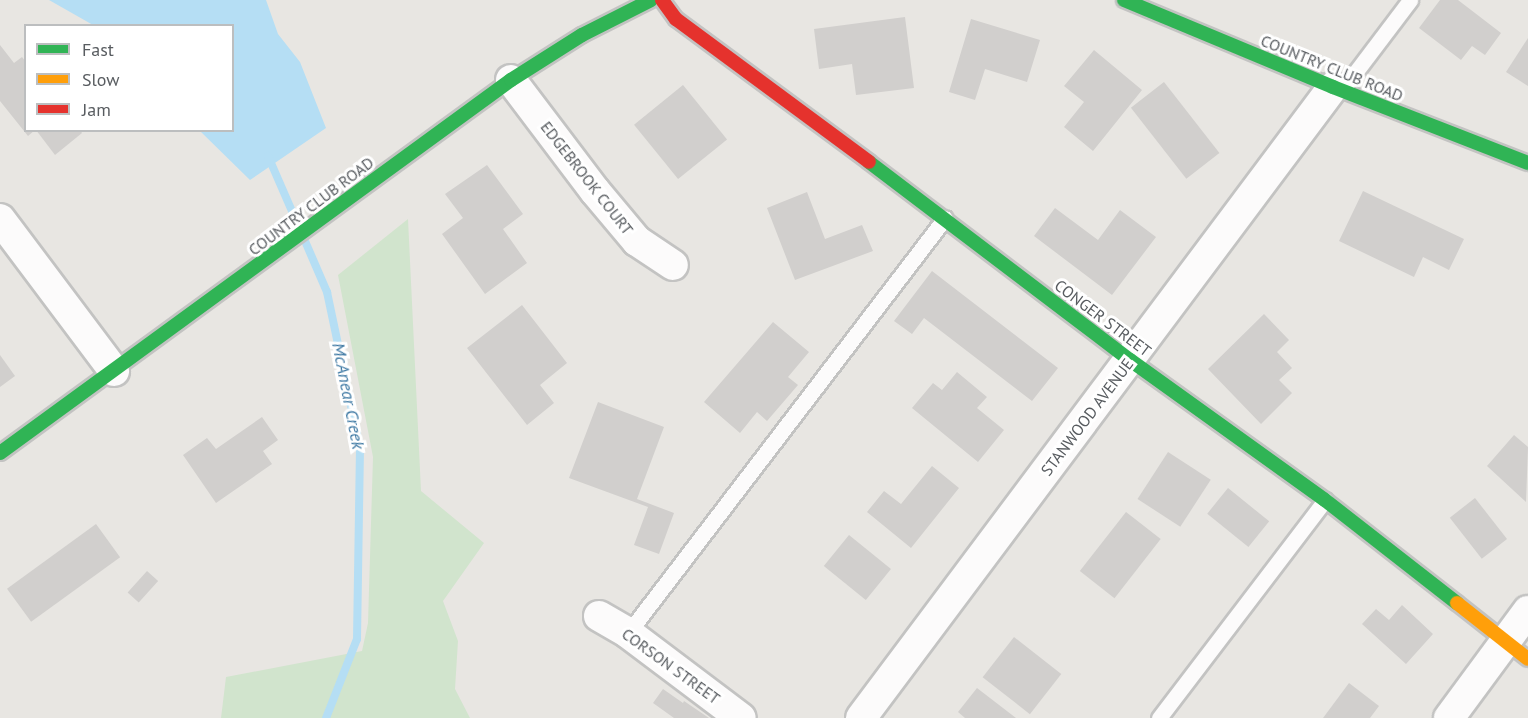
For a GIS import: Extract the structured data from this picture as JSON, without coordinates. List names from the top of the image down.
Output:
{
  "streets": {
    "main road": ["COUNTRY CLUB ROAD", "CONGER STREET"],
    "street": ["EDGEBROOK COURT", "STANWOOD AVENUE", "CORSON STREET"]
  },
  "crossings": [
    ["COUNTRY CLUB ROAD", "EDGEBROOK COURT"],
    ["COUNTRY CLUB ROAD", "STANWOOD AVENUE"],
    ["CONGER STREET", "STANWOOD AVENUE"]
  ],
  "water": ["McAnear Creek"],
  "legend": ["Fast", "Slow", "Jam"]
}
